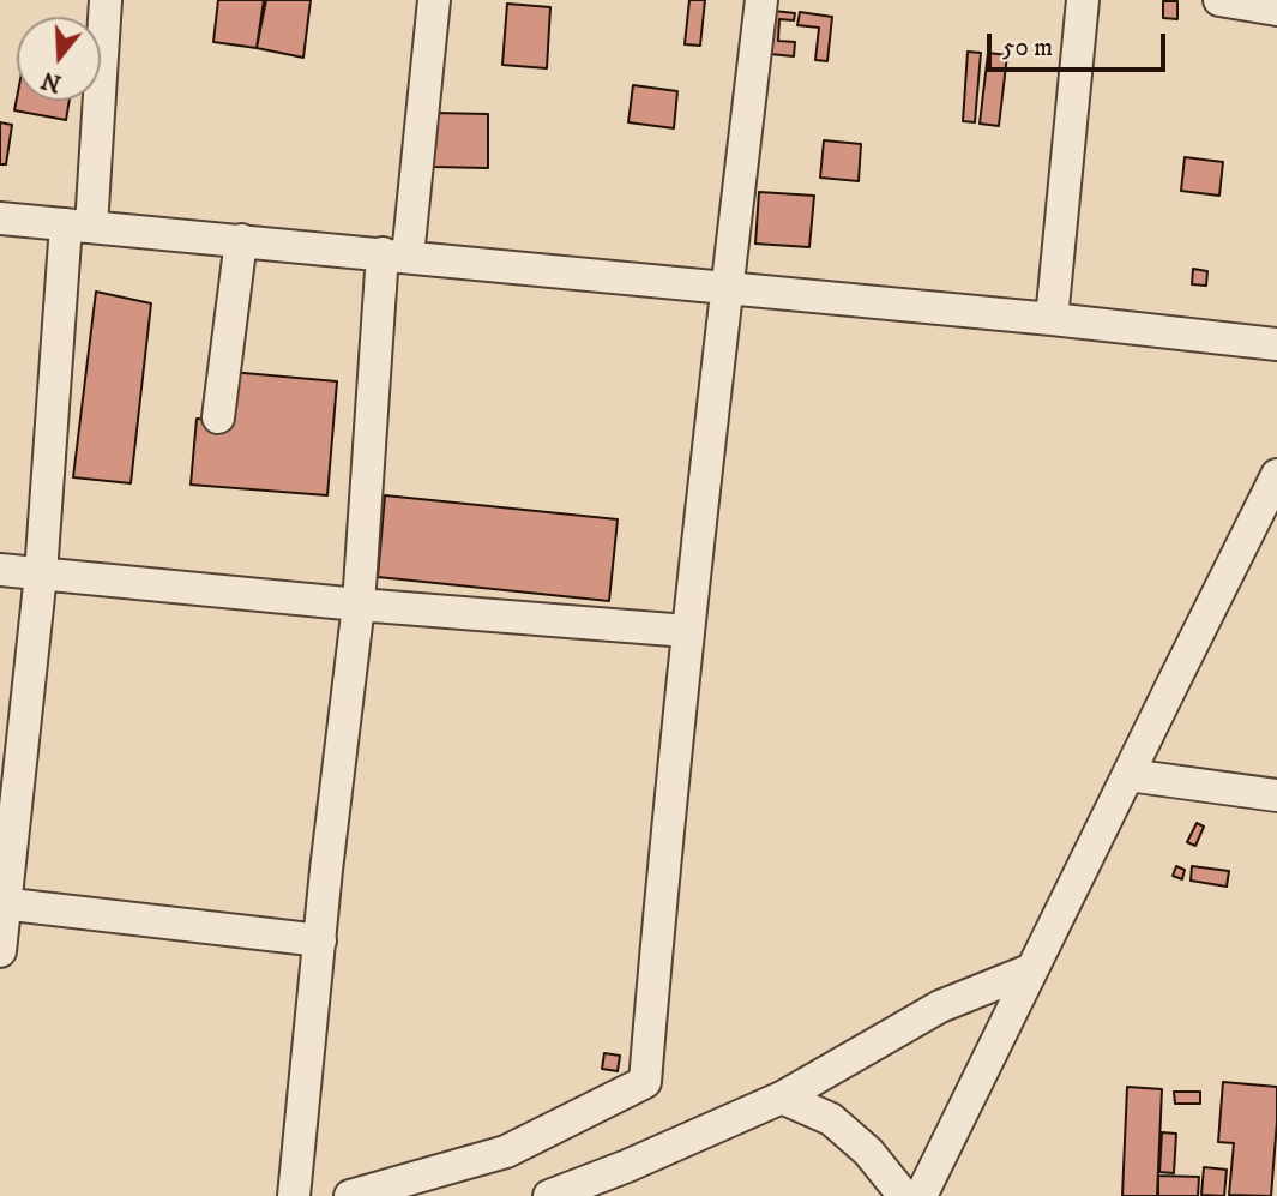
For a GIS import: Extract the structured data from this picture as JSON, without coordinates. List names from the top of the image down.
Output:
{
  "scale_bar": "50 m",
  "north": "bottom"
}
